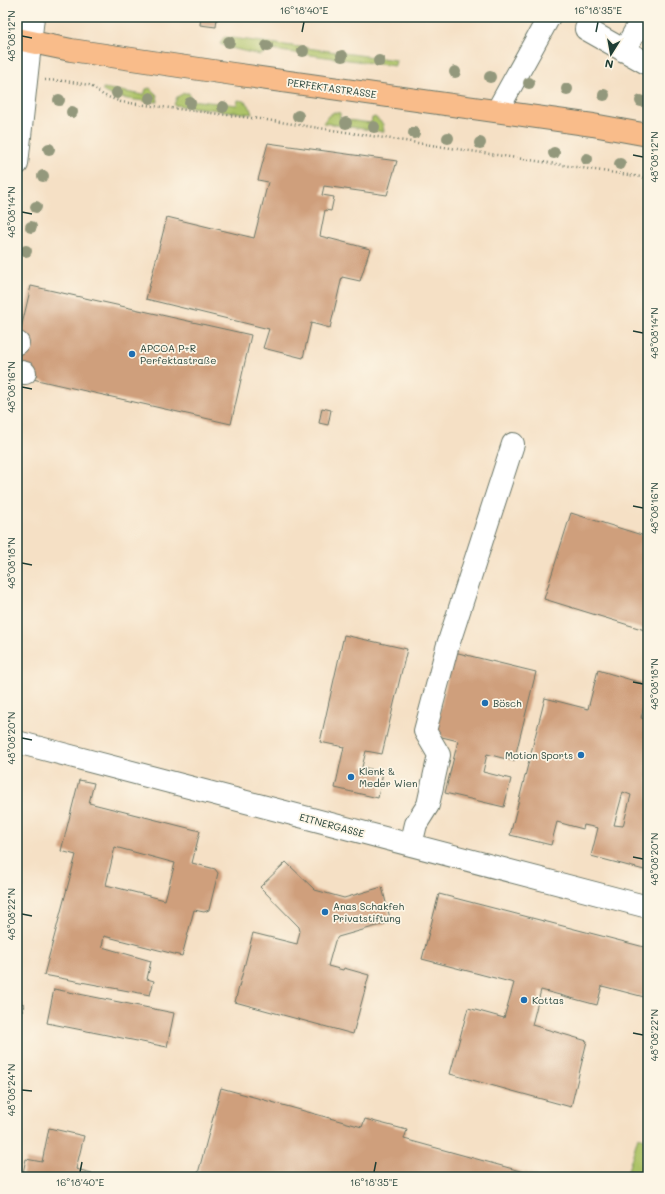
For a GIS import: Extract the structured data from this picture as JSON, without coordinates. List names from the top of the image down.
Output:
{
  "streets": {
    "main road": ["PERFEKTASTRASSE"],
    "street": ["EITNERGASSE"]
  },
  "places": [
    "APCOA P+R Perfektastraße",
    "Bösch",
    "Motion Sports",
    "Klenk & Meder Wien",
    "Anas Schakfeh Privatstiftung",
    "Kottas"
  ],
  "north": "bottom",
  "coordinates": [
    "16°18'40\"E",
    "16°18'35\"E",
    "48°08'12\"N",
    "48°08'14\"N",
    "48°08'16\"N",
    "48°08'18\"N",
    "48°08'20\"N",
    "48°08'22\"N",
    "48°08'24\"N"
  ]
}
